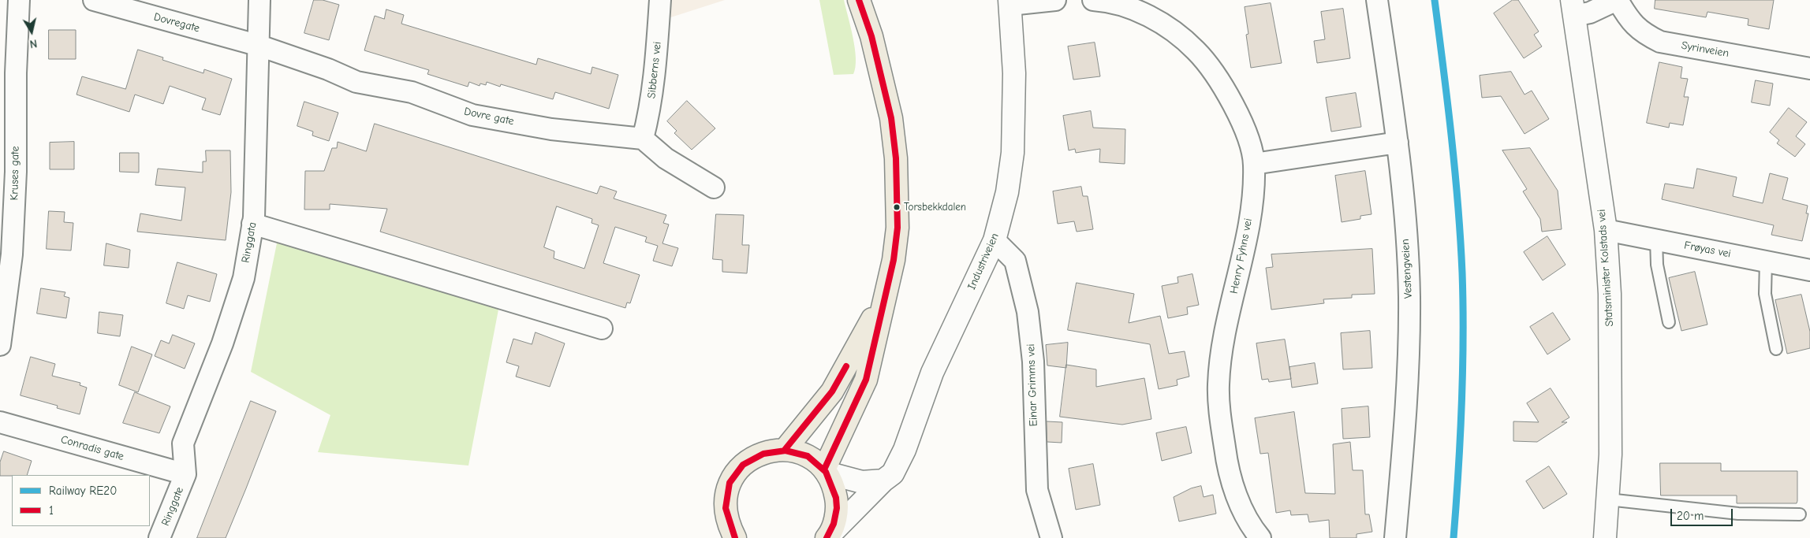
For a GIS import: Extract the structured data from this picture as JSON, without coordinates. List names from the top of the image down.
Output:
{
  "streets": {
    "street": [
      "Dovregate",
      "Syrinveien",
      "Sibberns vei",
      "Dovre gate",
      "Kruses gate",
      "Ringgata",
      "Frøyas vei",
      "Henry Fyhns vei",
      "Industriveien",
      "Statsminister Kolstads vei",
      "Vestengveien",
      "Einar Grimms vei",
      "Conradis gate",
      "Ringgate"
    ]
  },
  "crossings": [
    ["Dovregate", "Dovre gate"],
    ["Dovregate", "Ringgata"],
    ["Sibberns vei", "Dovre gate"],
    ["Dovre gate", "Ringgata"],
    ["Ringgata", "Conradis gate"],
    ["Ringgata", "Ringgate"],
    ["Frøyas vei", "Statsminister Kolstads vei"],
    ["Industriveien", "Einar Grimms vei"],
    ["Conradis gate", "Ringgate"]
  ],
  "places": ["Torsbekkdalen"],
  "lines": ["rail line RE20", "transit line 1"],
  "legend": ["Railway RE20", "1"],
  "scale_bar": "20 m",
  "north": "bottom"
}
